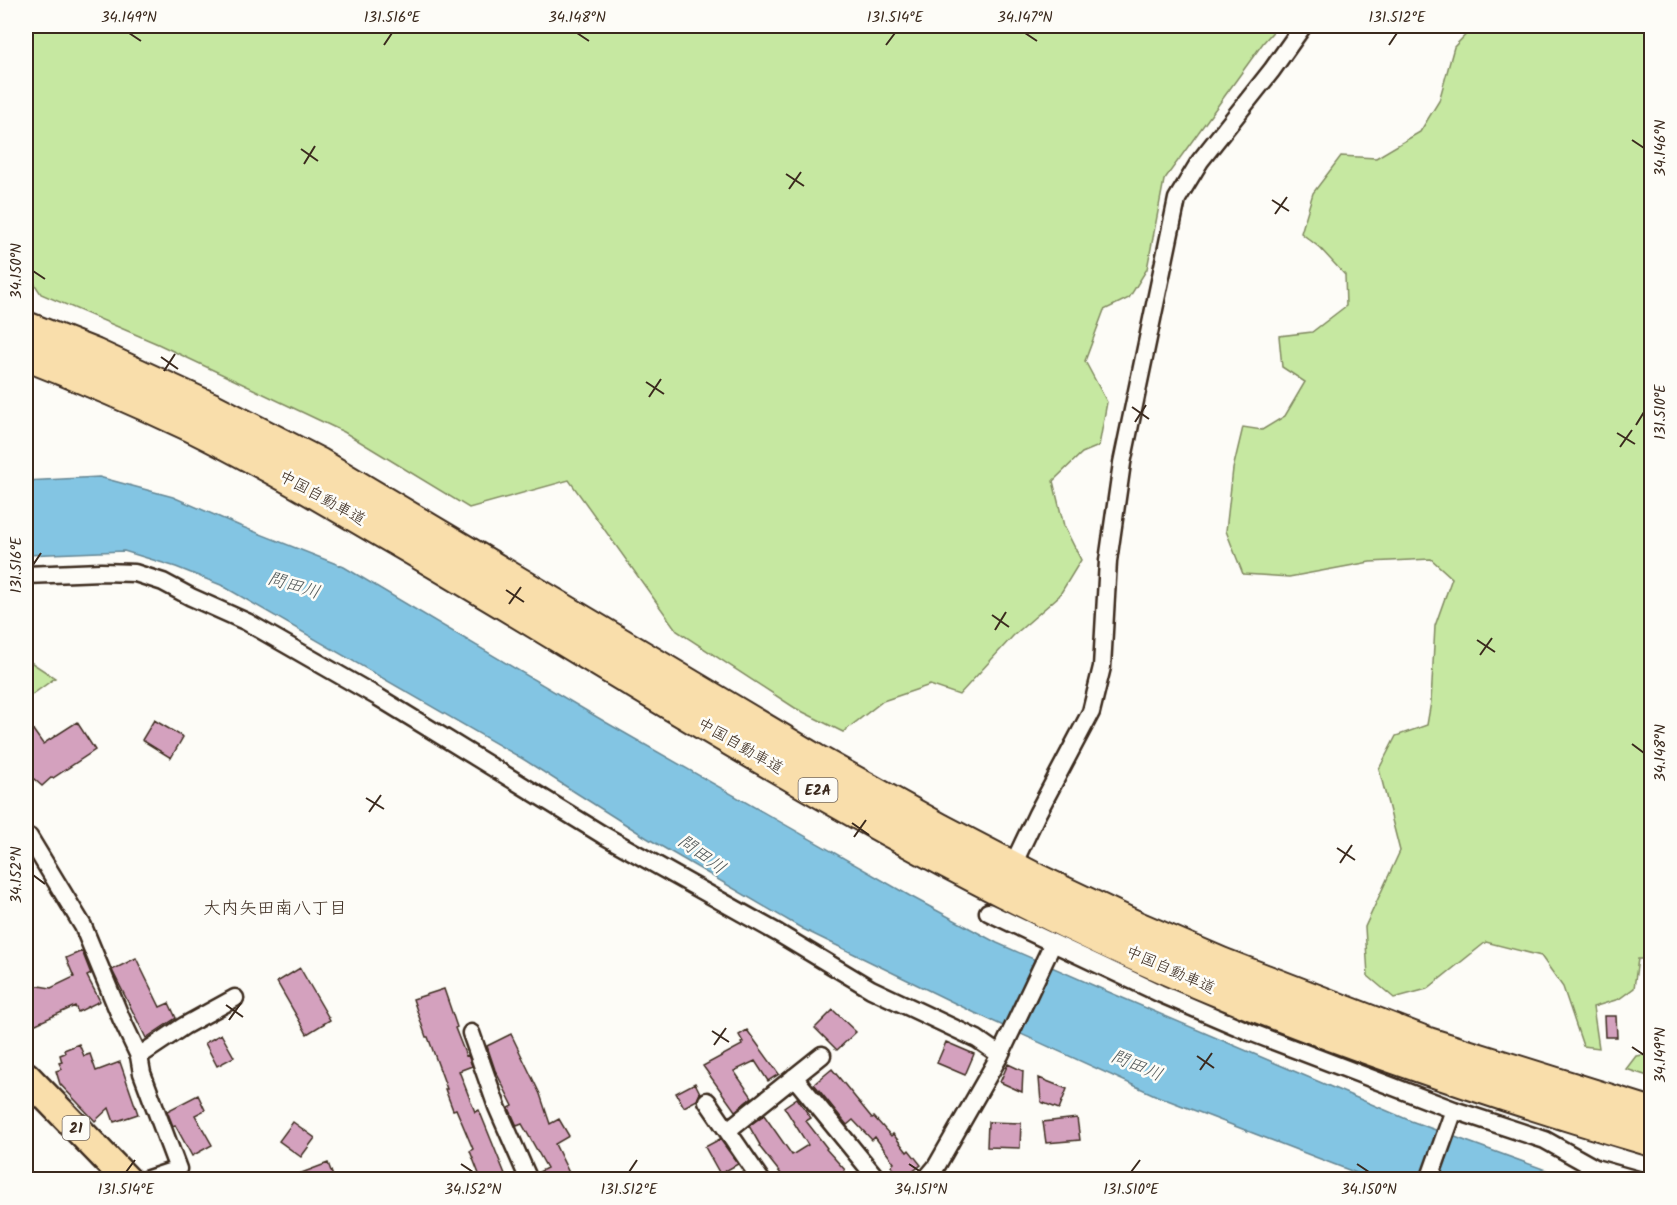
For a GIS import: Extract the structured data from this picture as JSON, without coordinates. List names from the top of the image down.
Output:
{
  "streets": {
    "highway": ["中国自動車道", "E2A"],
    "main road": ["21"]
  },
  "districts": ["大内矢田南八丁目"],
  "water": ["問田川"],
  "coordinates": [
    "34.149°N",
    "131.516°E",
    "34.148°N",
    "131.514°E",
    "34.147°N",
    "131.512°E",
    "34.146°N",
    "34.150°N",
    "131.510°E",
    "34.152°N",
    "34.151°N"
  ]
}
